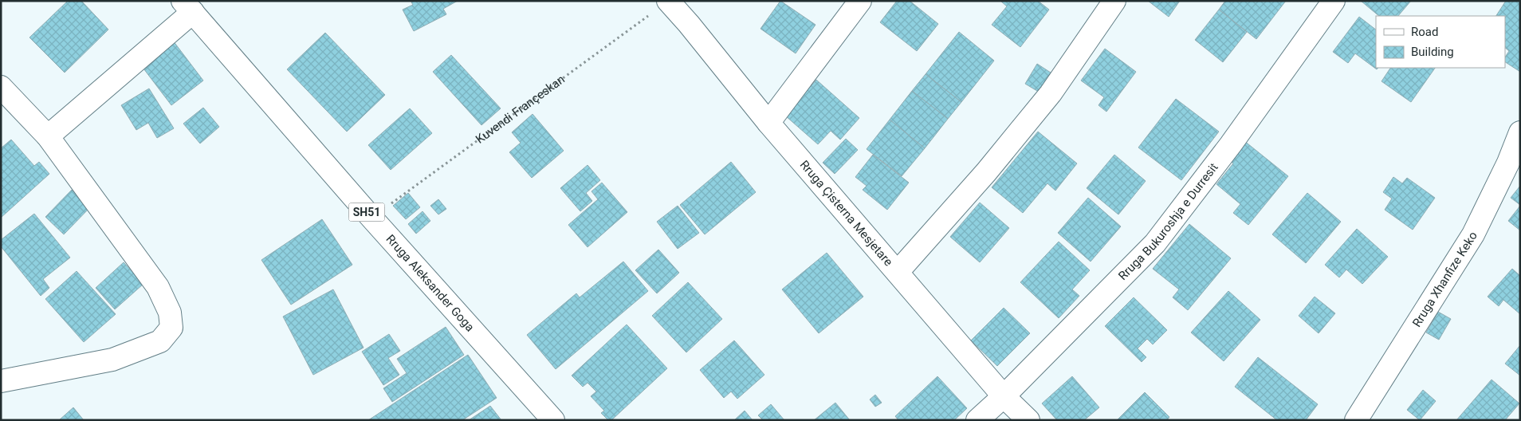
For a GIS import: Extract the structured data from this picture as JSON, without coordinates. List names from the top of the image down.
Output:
{
  "streets": {
    "street": [
      "SH51",
      "Rruga Çisterna Mesjetare",
      "Rruga Bukuroshja e Durresit",
      "Rruga Xhanfize Keko",
      "Rruga Aleksander Goga"
    ],
    "path": ["Kuvendi Françeskan"]
  },
  "crossings": [
    ["Kuvendi Françeskan", "Rruga Çisterna Mesjetare"],
    ["Kuvendi Françeskan", "Rruga Aleksander Goga"],
    ["Rruga Çisterna Mesjetare", "Rruga Bukuroshja e Durresit"]
  ],
  "legend": ["Road", "Building"]
}
